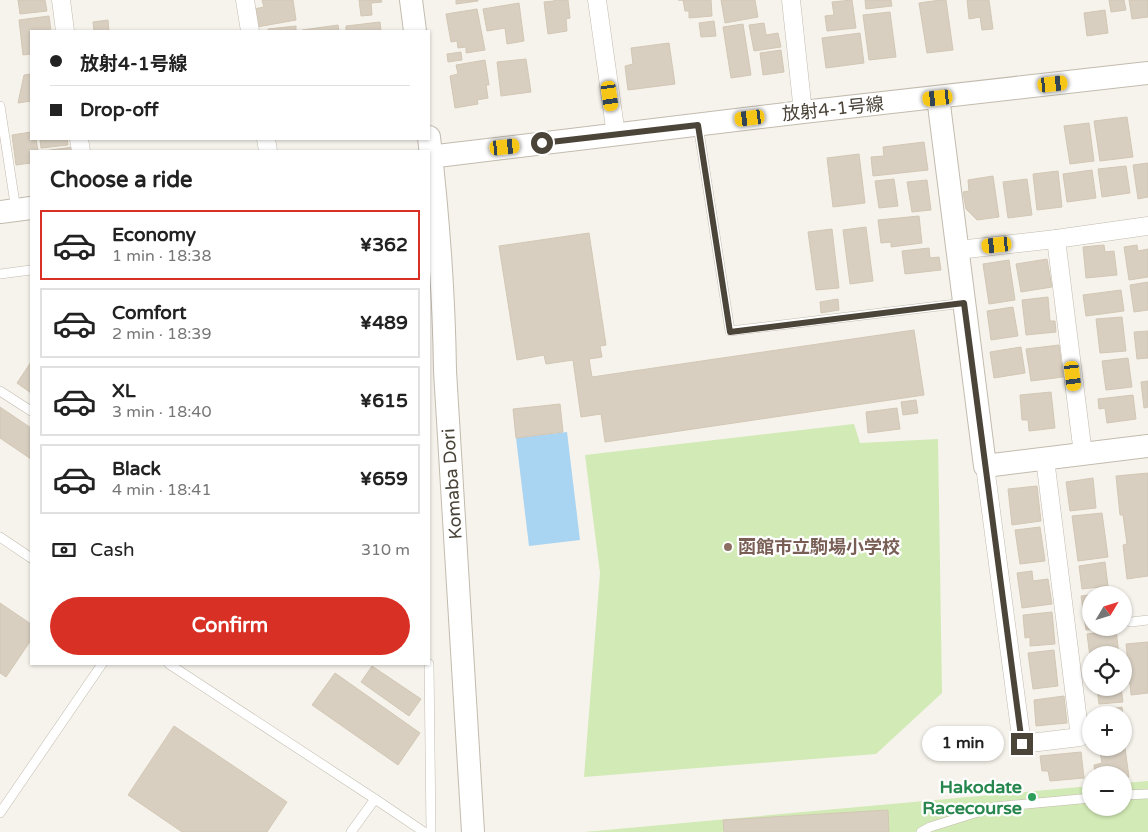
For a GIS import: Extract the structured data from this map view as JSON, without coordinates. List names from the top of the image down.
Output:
{
  "streets": {
    "street": ["放射4-1号線", "Komaba Dori"]
  },
  "places": ["函館市立駒場小学校", "Hakodate Racecourse"],
  "north": "top right",
  "page": {
    "banner": ["放射4-1号線", "Drop-off"],
    "heading": "Choose a ride",
    "list": [
      {
        "name": "Economy",
        "note": "1 min · 18:38",
        "value": "¥362"
      },
      {
        "name": "Comfort",
        "note": "2 min · 18:39",
        "value": "¥489"
      },
      {
        "name": "XL",
        "note": "3 min · 18:40",
        "value": "¥615"
      },
      {
        "name": "Black",
        "note": "4 min · 18:41",
        "value": "¥659"
      }
    ],
    "pay": ["Cash", "310 m"],
    "map_buttons": ["+", "−"],
    "buttons": "Confirm",
    "bubble": "1 min"
  }
}
